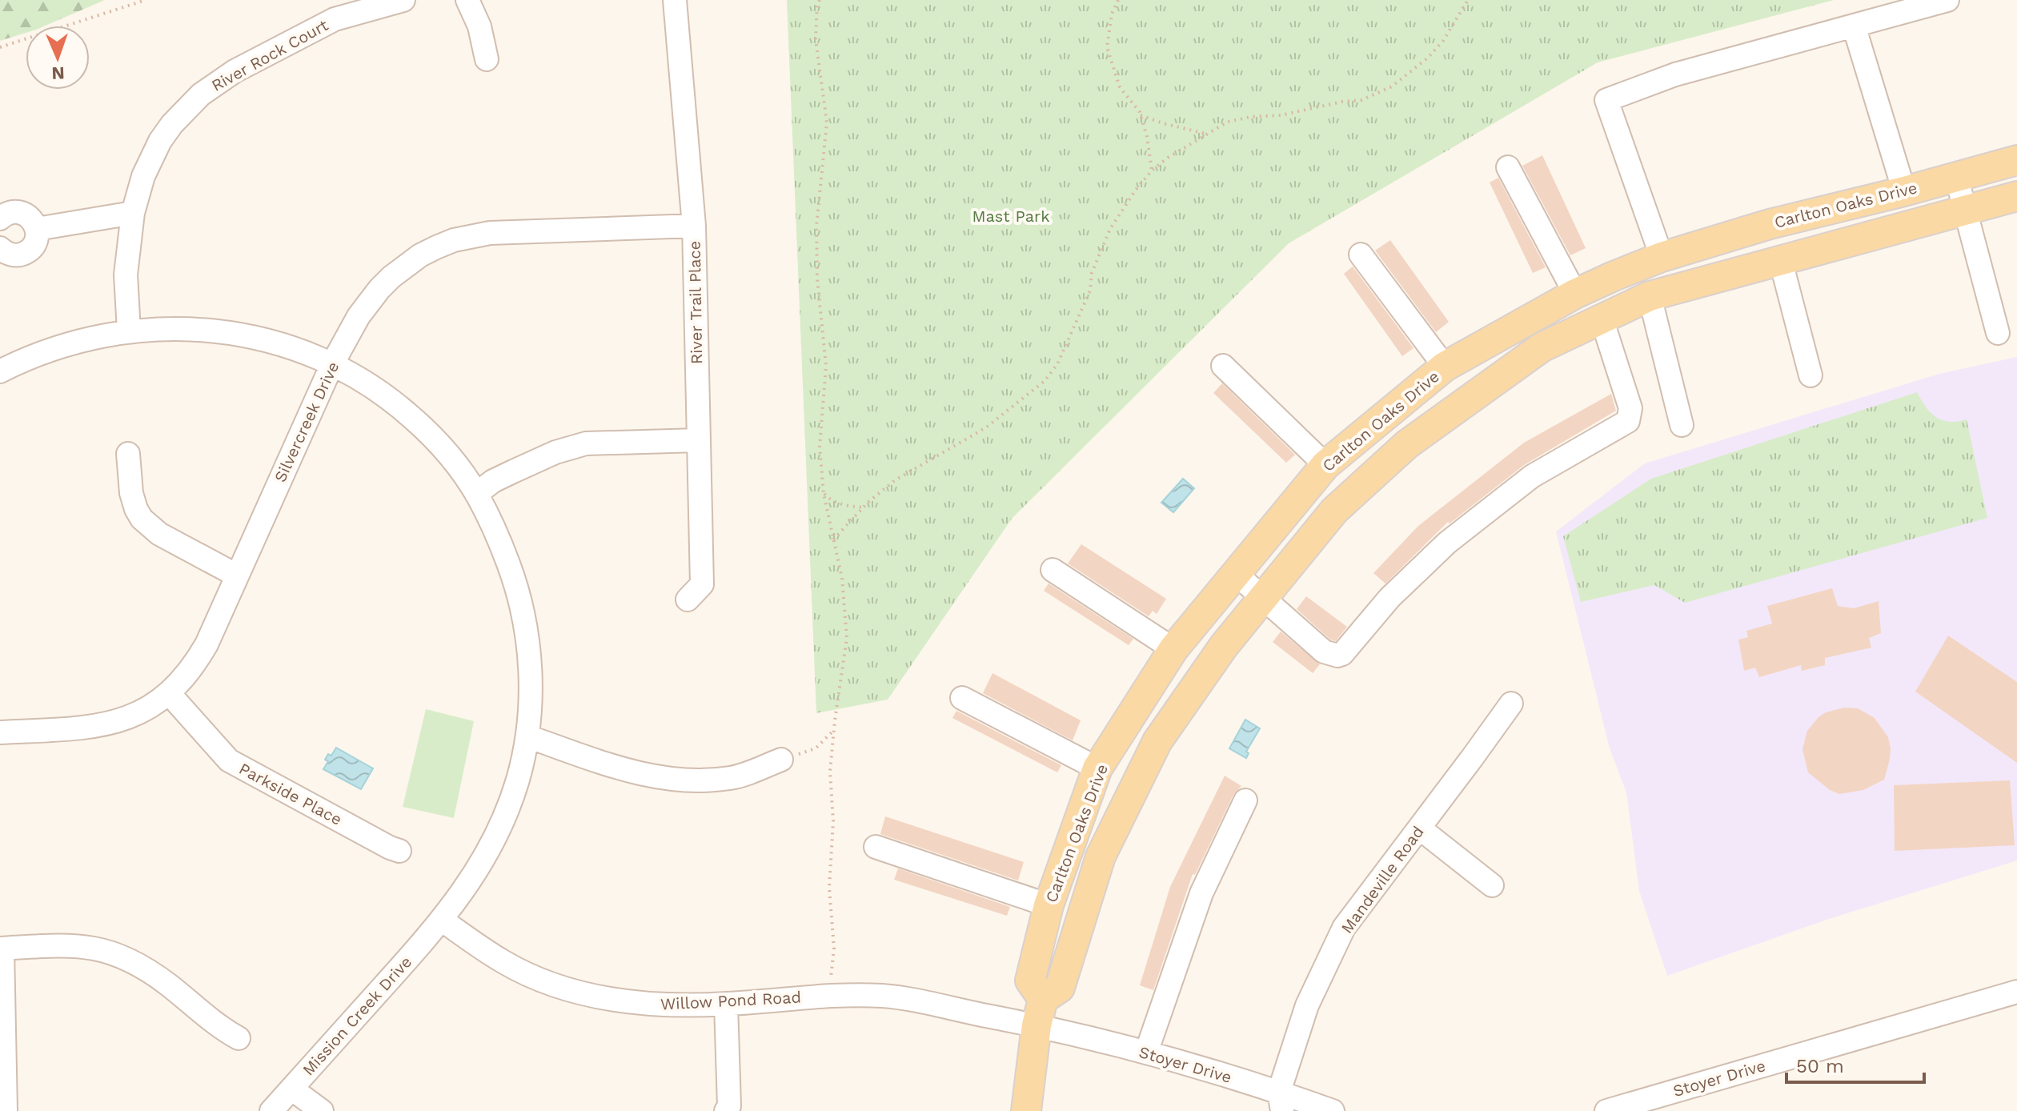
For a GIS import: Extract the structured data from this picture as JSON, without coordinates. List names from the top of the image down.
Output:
{
  "streets": {
    "main road": ["Carlton Oaks Drive"],
    "street": [
      "River Rock Court",
      "River Trail Place",
      "Silvercreek Drive",
      "Parkside Place",
      "Mandeville Road",
      "Willow Pond Road",
      "Mission Creek Drive",
      "Stoyer Drive"
    ]
  },
  "crossings": [
    ["River Rock Court", "Mission Creek Drive"],
    ["Carlton Oaks Drive", "Willow Pond Road"],
    ["Carlton Oaks Drive", "Stoyer Drive"],
    ["River Trail Place", "Silvercreek Drive"],
    ["Silvercreek Drive", "Parkside Place"],
    ["Silvercreek Drive", "Mission Creek Drive"],
    ["Mandeville Road", "Stoyer Drive"],
    ["Willow Pond Road", "Mission Creek Drive"],
    ["Willow Pond Road", "Stoyer Drive"]
  ],
  "parks": ["Mast Park"],
  "scale_bar": "50 m",
  "north": "bottom"
}
